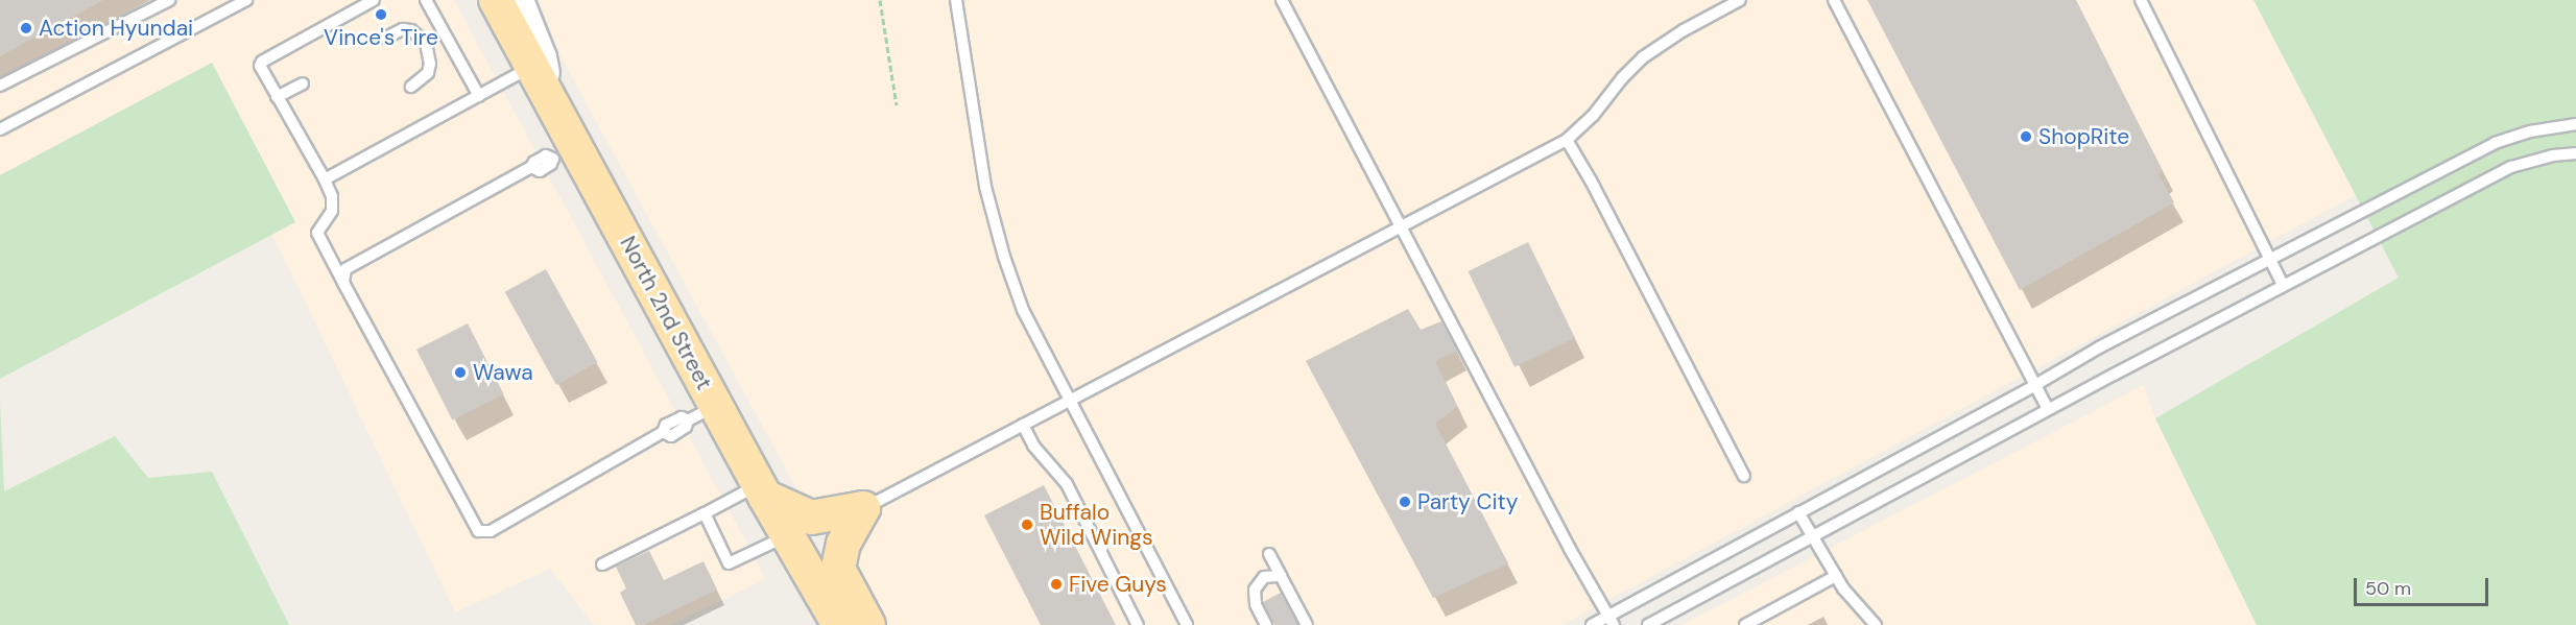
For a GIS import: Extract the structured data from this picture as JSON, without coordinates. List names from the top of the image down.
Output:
{
  "streets": {
    "main road": ["North 2nd Street"]
  },
  "places": [
    "Vince's Tire",
    "Action Hyundai",
    "ShopRite",
    "Wawa",
    "Party City",
    "Buffalo Wild Wings",
    "Five Guys"
  ],
  "scale_bar": "50 m"
}
